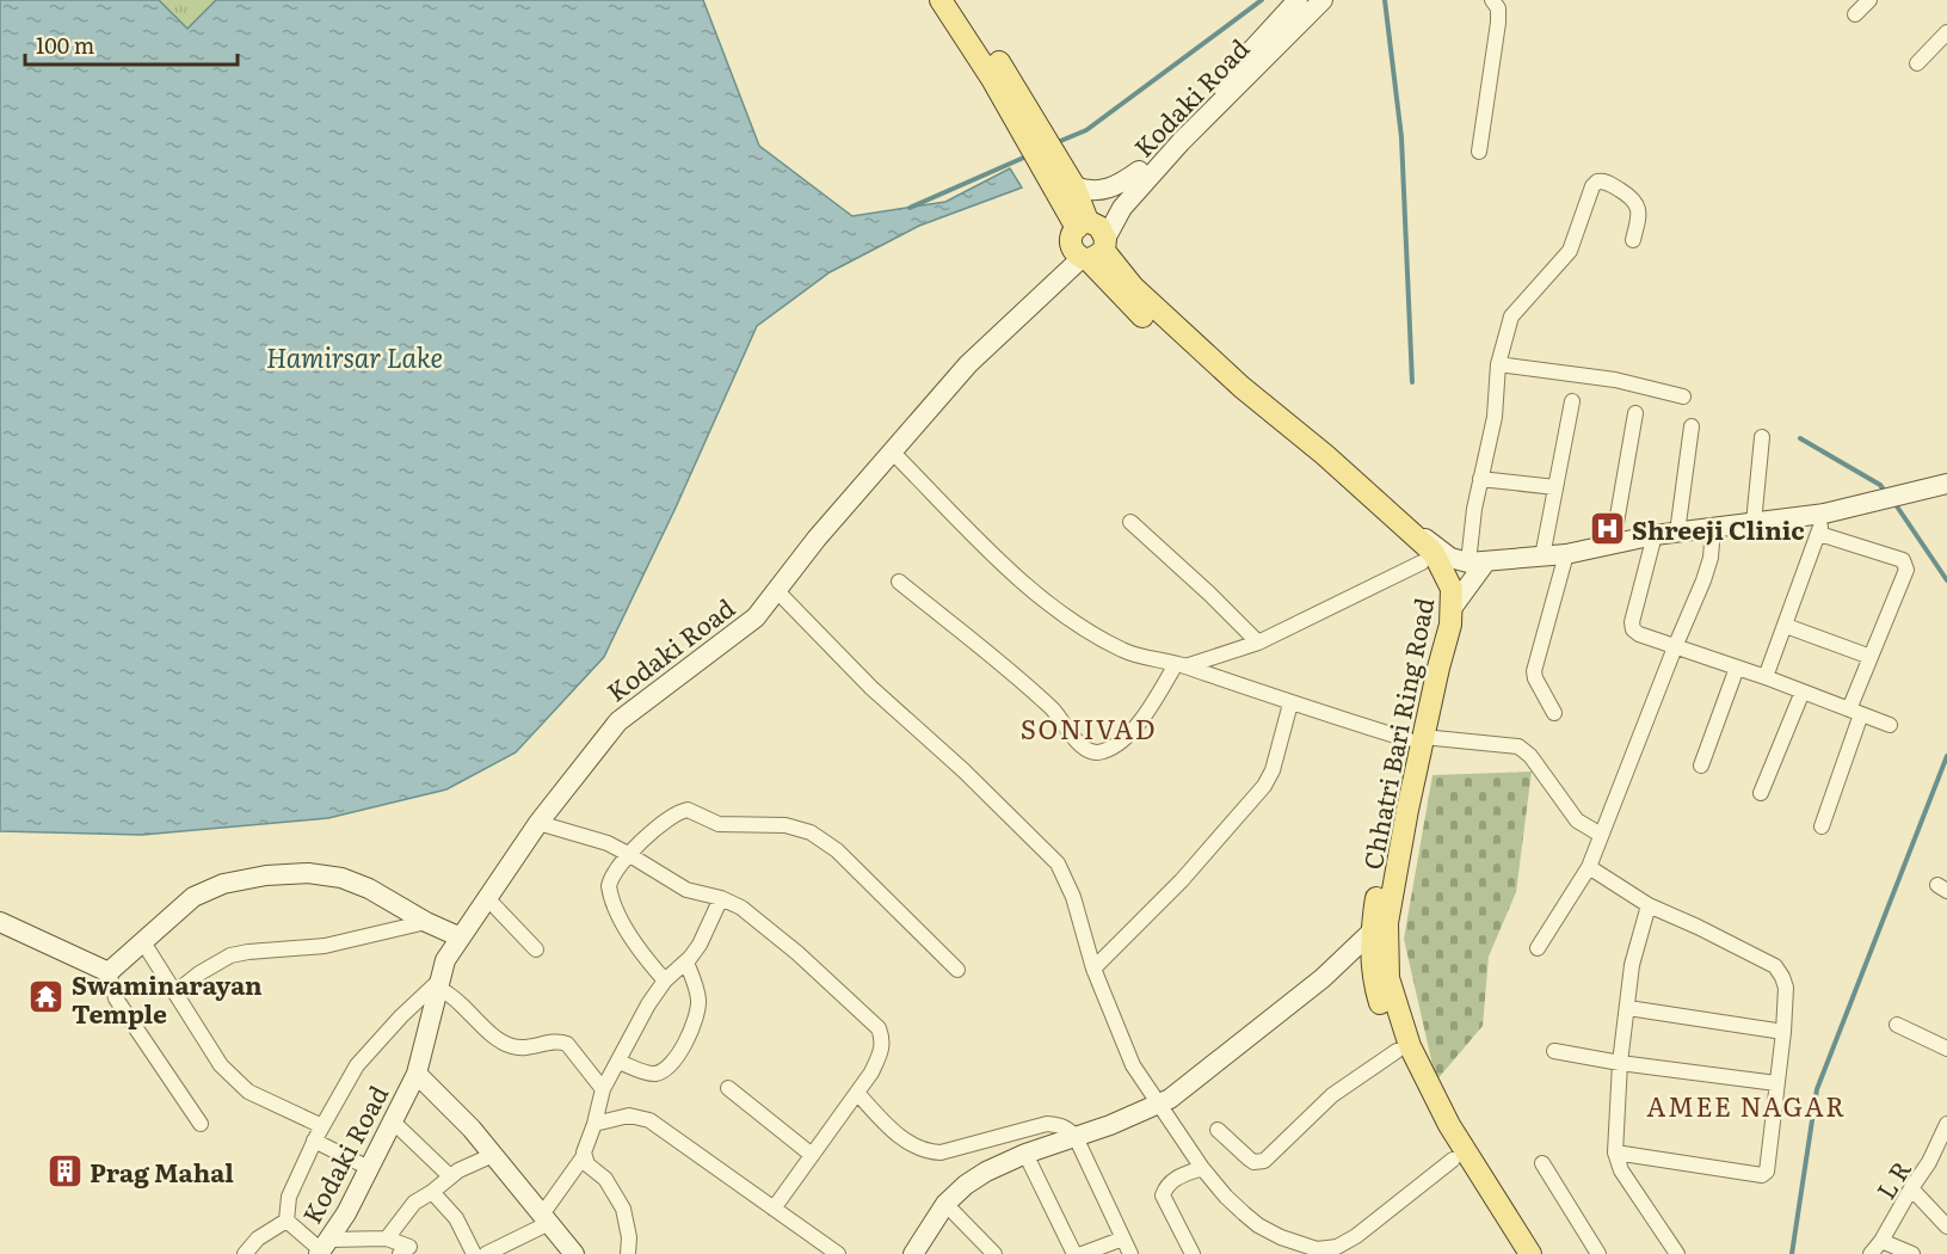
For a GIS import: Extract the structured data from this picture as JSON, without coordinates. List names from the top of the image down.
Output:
{
  "streets": {
    "main road": ["Chhatri Bari Ring Road"],
    "street": ["Kodaki Road", "L R"]
  },
  "crossings": [
    ["Kodaki Road", "Chhatri Bari Ring Road"]
  ],
  "districts": ["SONIVAD", "AMEE NAGAR"],
  "water": ["Hamirsar Lake"],
  "places": {
    "hospital": ["Shreeji Clinic"],
    "temple": ["Swaminarayan Temple"],
    "building": ["Prag Mahal"]
  },
  "scale_bar": "100 m"
}
